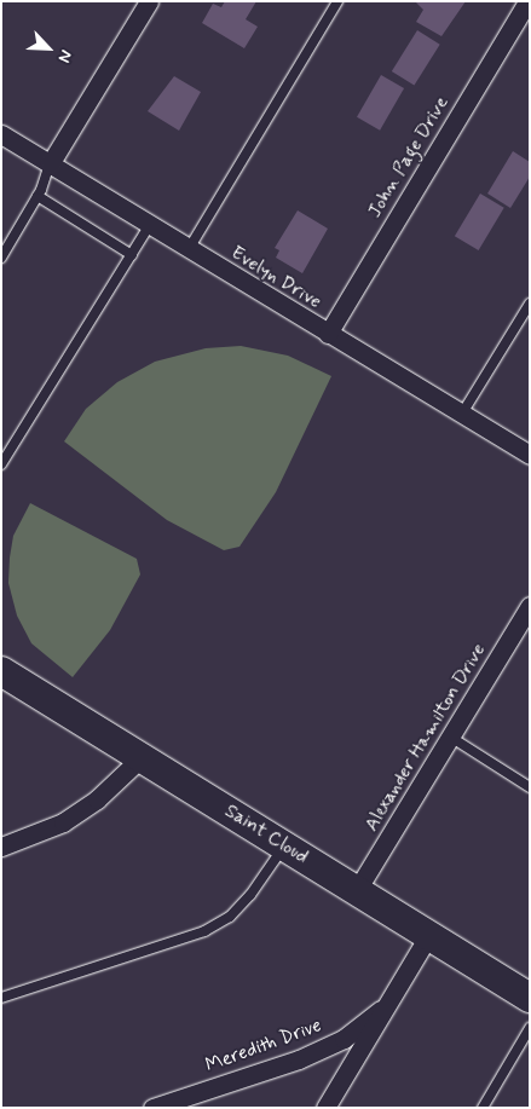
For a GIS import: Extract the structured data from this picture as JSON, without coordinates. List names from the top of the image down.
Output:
{
  "streets": {
    "main road": ["Saint Cloud"],
    "street": [
      "John Page Drive",
      "Evelyn Drive",
      "Alexander Hamilton Drive",
      "Meredith Drive"
    ]
  },
  "crossings": [
    ["John Page Drive", "Evelyn Drive"],
    ["Alexander Hamilton Drive", "Saint Cloud"]
  ],
  "north": "bottom right"
}
